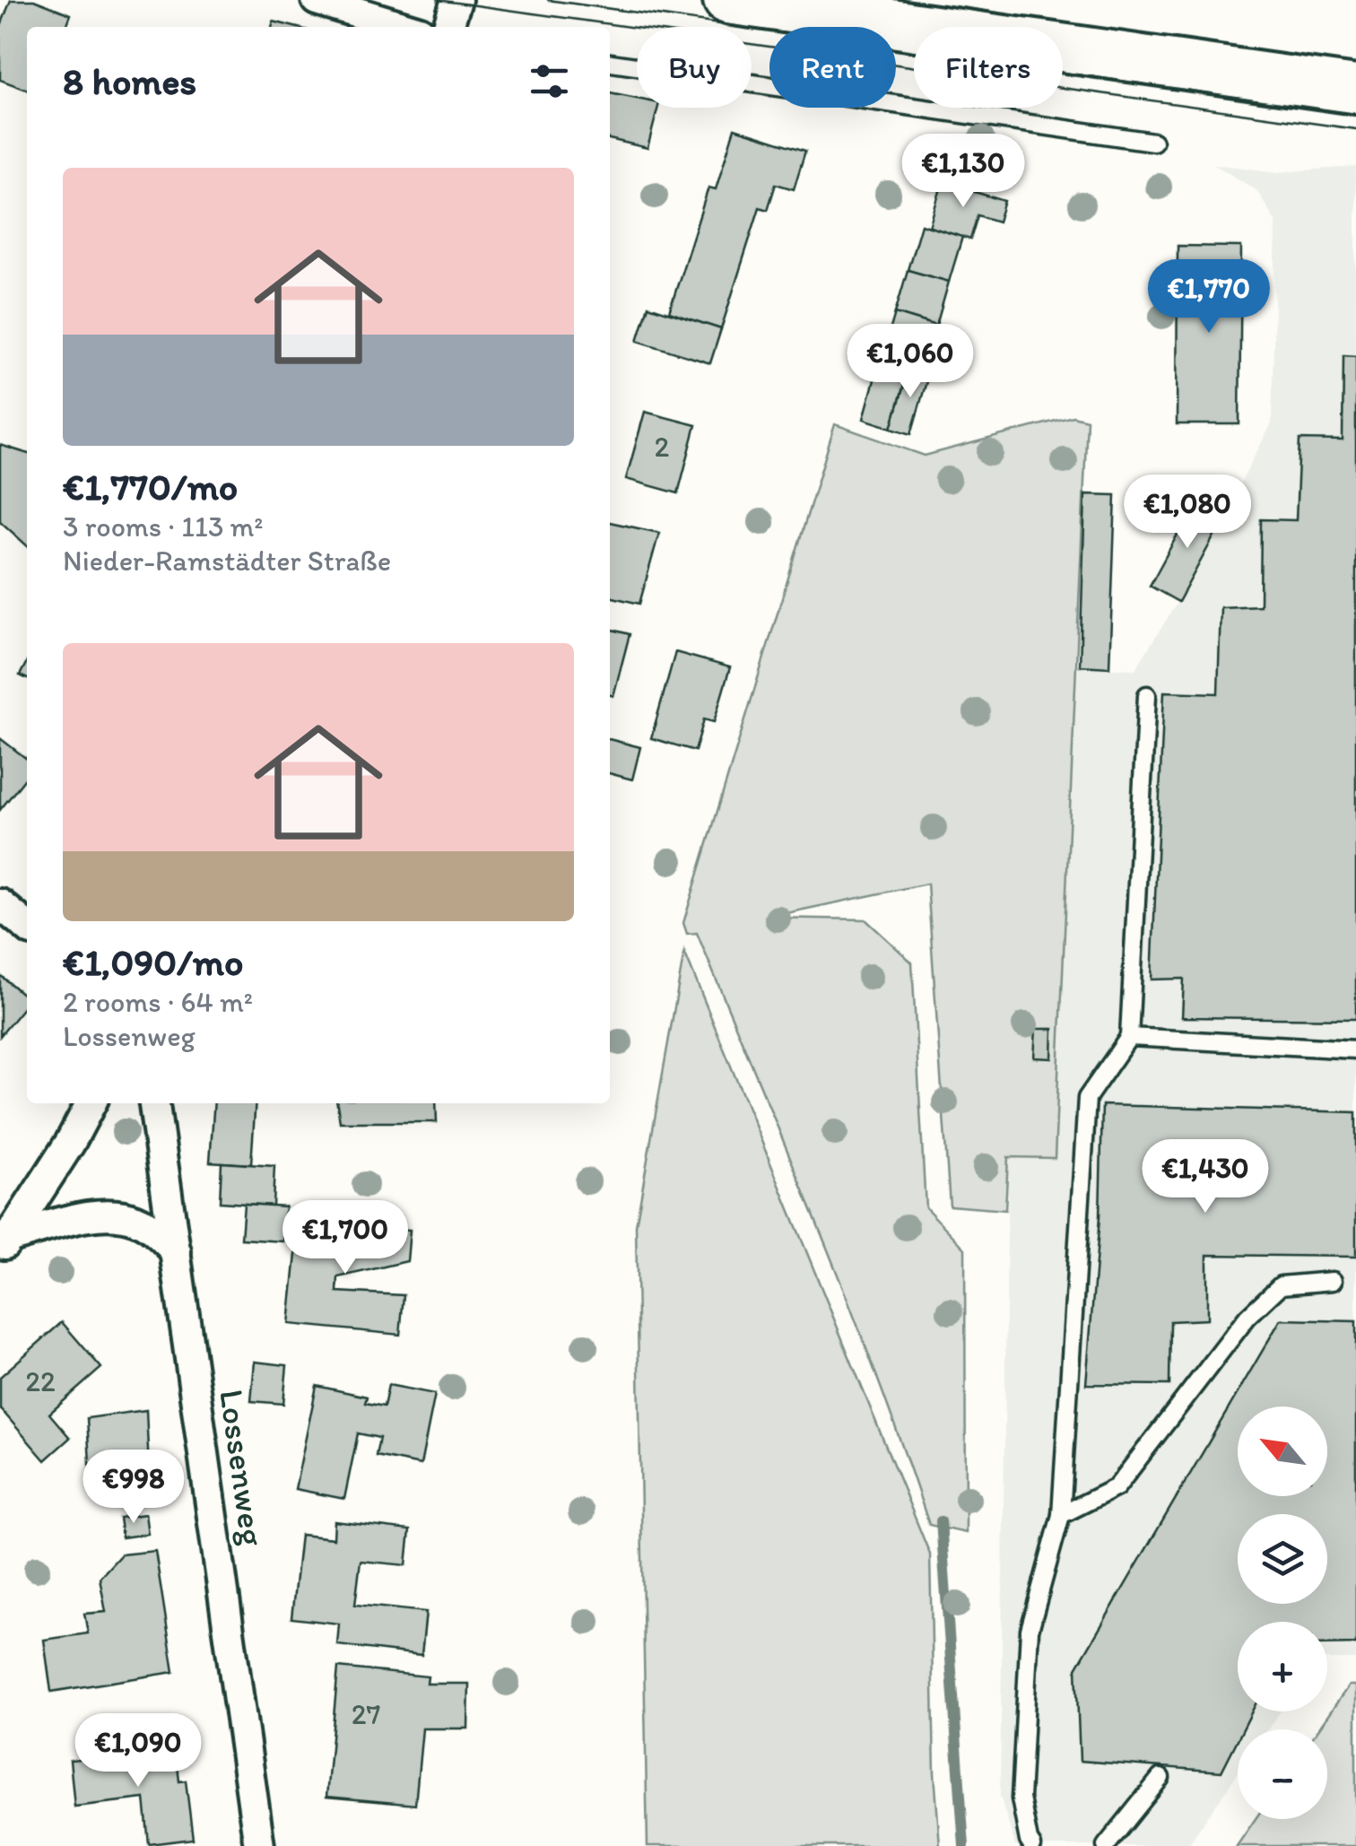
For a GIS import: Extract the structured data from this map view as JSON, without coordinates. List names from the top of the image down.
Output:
{
  "streets": {
    "street": ["Lossenweg"]
  },
  "house_numbers": ["2", "22", "27"],
  "north": "top left",
  "page": {
    "chip": ["Buy", "Rent", "Filters"],
    "heading": "8 homes",
    "price": [
      "€1,130",
      "€1,770",
      "€1,060",
      "€1,080",
      "€1,430",
      "€1,700",
      "€998",
      "€1,090"
    ],
    "list": [
      {
        "name": "€1,770/mo",
        "note": "3 rooms · 113 m² · Nieder-Ramstädter Straße"
      },
      {
        "name": "€1,090/mo",
        "note": "2 rooms · 64 m² · Lossenweg"
      }
    ],
    "map_buttons": ["+", "−"]
  }
}
